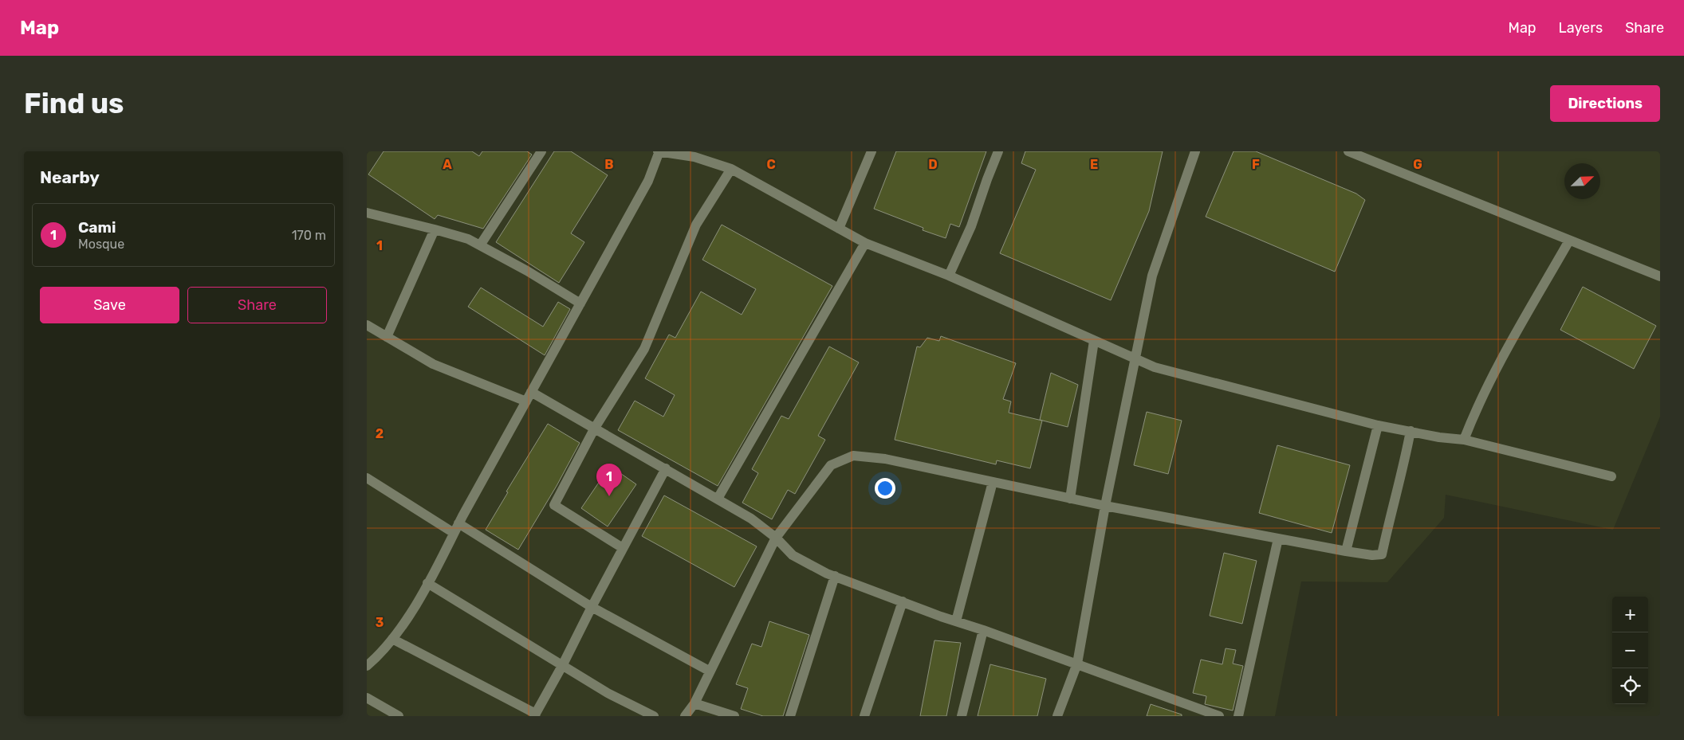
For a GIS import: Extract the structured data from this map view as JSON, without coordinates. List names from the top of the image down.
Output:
{
  "north": "top right",
  "page": {
    "header": "Map",
    "nav": ["Map", "Layers", "Share"],
    "buttons": [
      "Directions",
      ["Save", "Share"]
    ],
    "title": "Find us",
    "heading": "Nearby",
    "list": [
      {
        "mark": "1",
        "name": "Cami",
        "note": "Mosque",
        "value": "170 m"
      }
    ],
    "pins": "1",
    "map_buttons": ["+", "−"]
  },
  "grid": {
    "columns": [
      "A",
      "B",
      "C",
      "D",
      "E",
      "F",
      "G"
    ],
    "rows": ["1", "2", "3"]
  }
}
